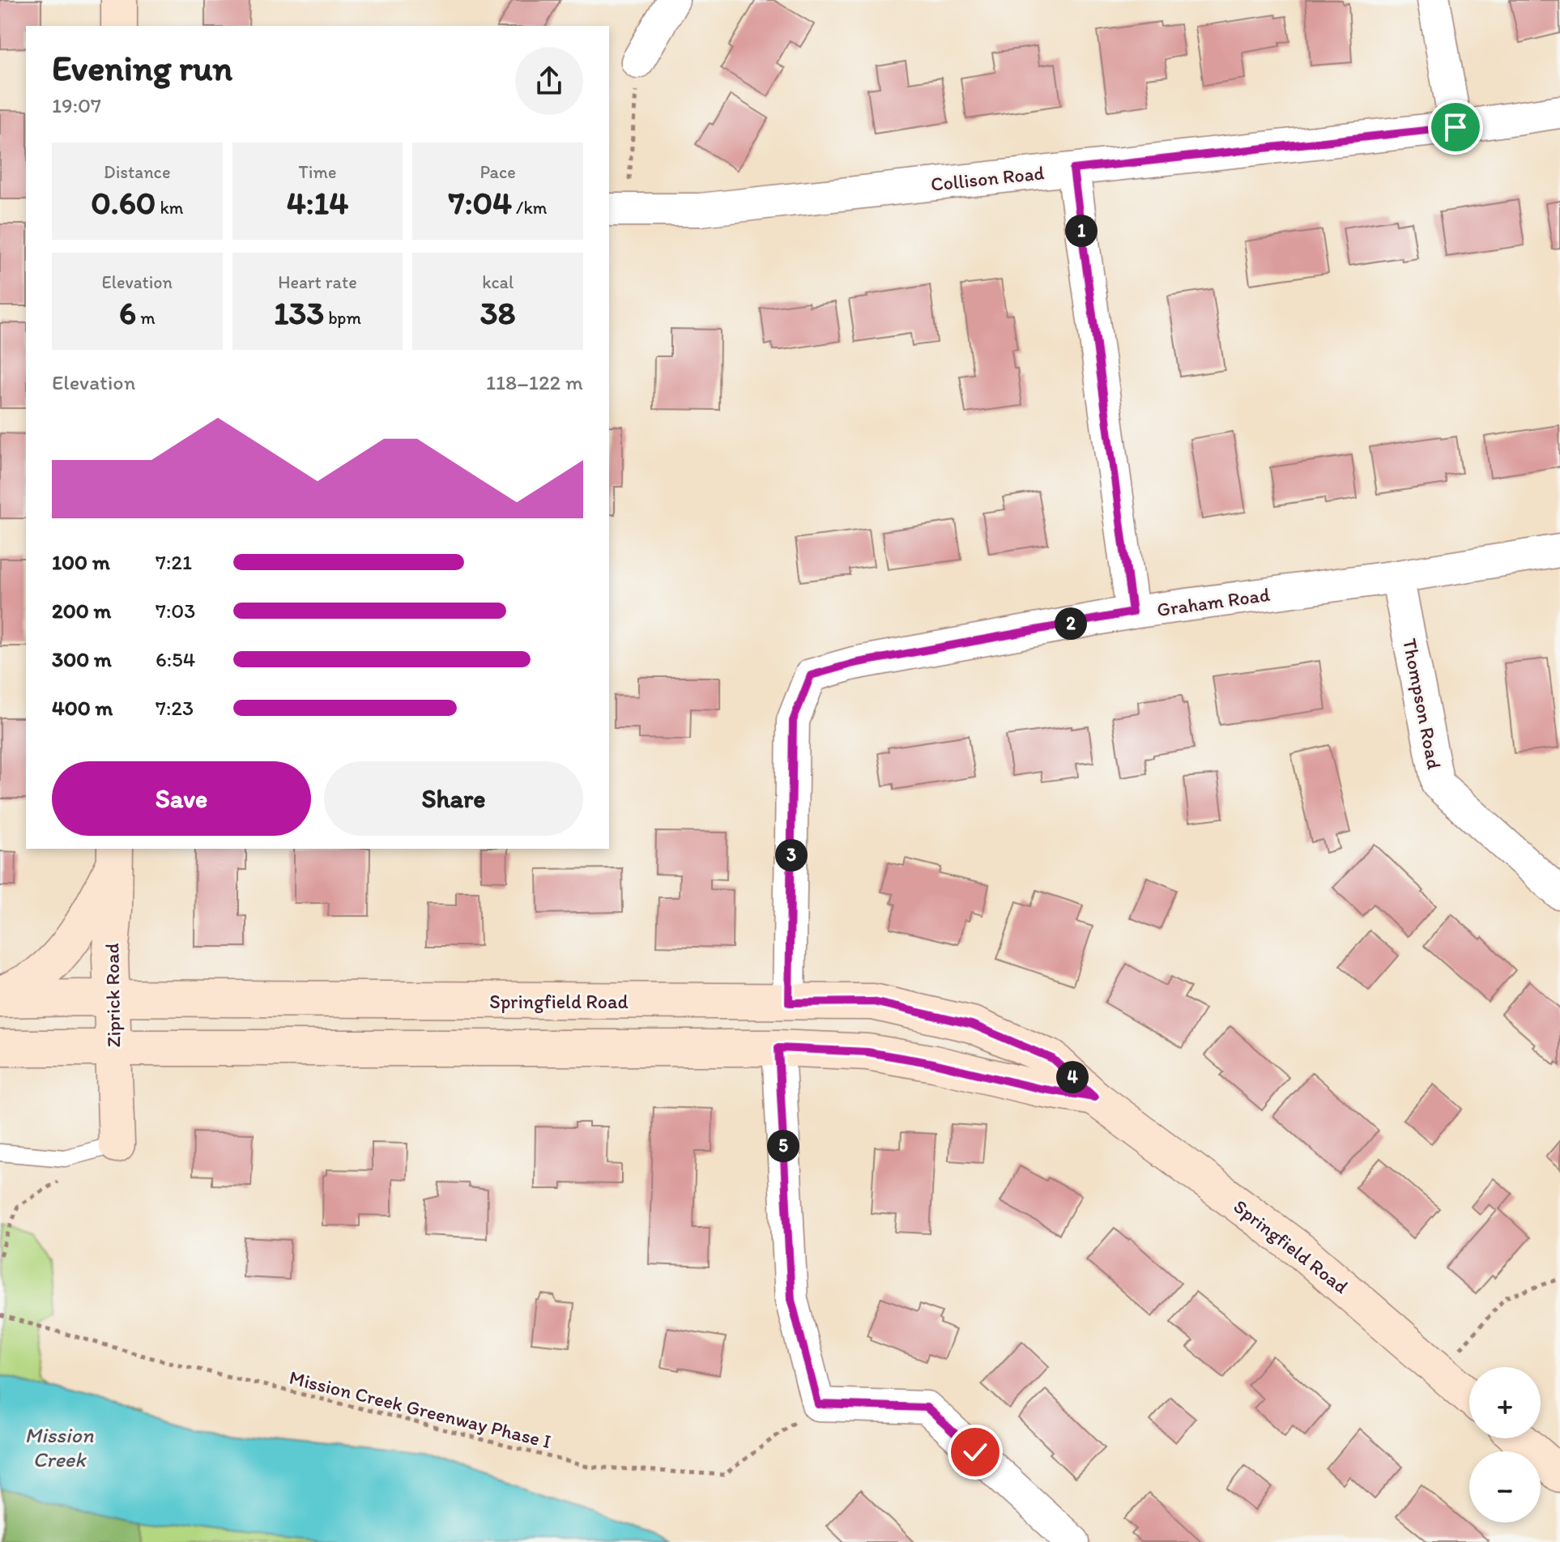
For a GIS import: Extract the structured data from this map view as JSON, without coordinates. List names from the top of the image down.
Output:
{
  "streets": {
    "main road": ["Ziprick Road", "Springfield Road"],
    "street": ["Collison Road", "Graham Road", "Thompson Road"],
    "path": ["Mission Creek Greenway Phase I"]
  },
  "crossings": [
    ["Graham Road", "Thompson Road"],
    ["Graham Road", "Springfield Road"],
    ["Ziprick Road", "Springfield Road"]
  ],
  "water": ["Mission Creek"],
  "page": {
    "heading": ["Evening run", "19:07"],
    "stats": [
      ["Distance", "0.60 km"],
      ["Time", "4:14"],
      ["Pace", "7:04 /km"],
      ["Elevation", "6 m"],
      ["Heart rate", "133 bpm"],
      ["kcal", "38"]
    ],
    "pins": [
      "1",
      "2",
      "3",
      "4",
      "5"
    ],
    "chart": ["Elevation", "118–122 m"],
    "list": [
      {
        "name": "100 m",
        "note": "7:21"
      },
      {
        "name": "200 m",
        "note": "7:03"
      },
      {
        "name": "300 m",
        "note": "6:54"
      },
      {
        "name": "400 m",
        "note": "7:23"
      }
    ],
    "buttons": ["Save", "Share"],
    "map_buttons": ["+", "−"]
  }
}
